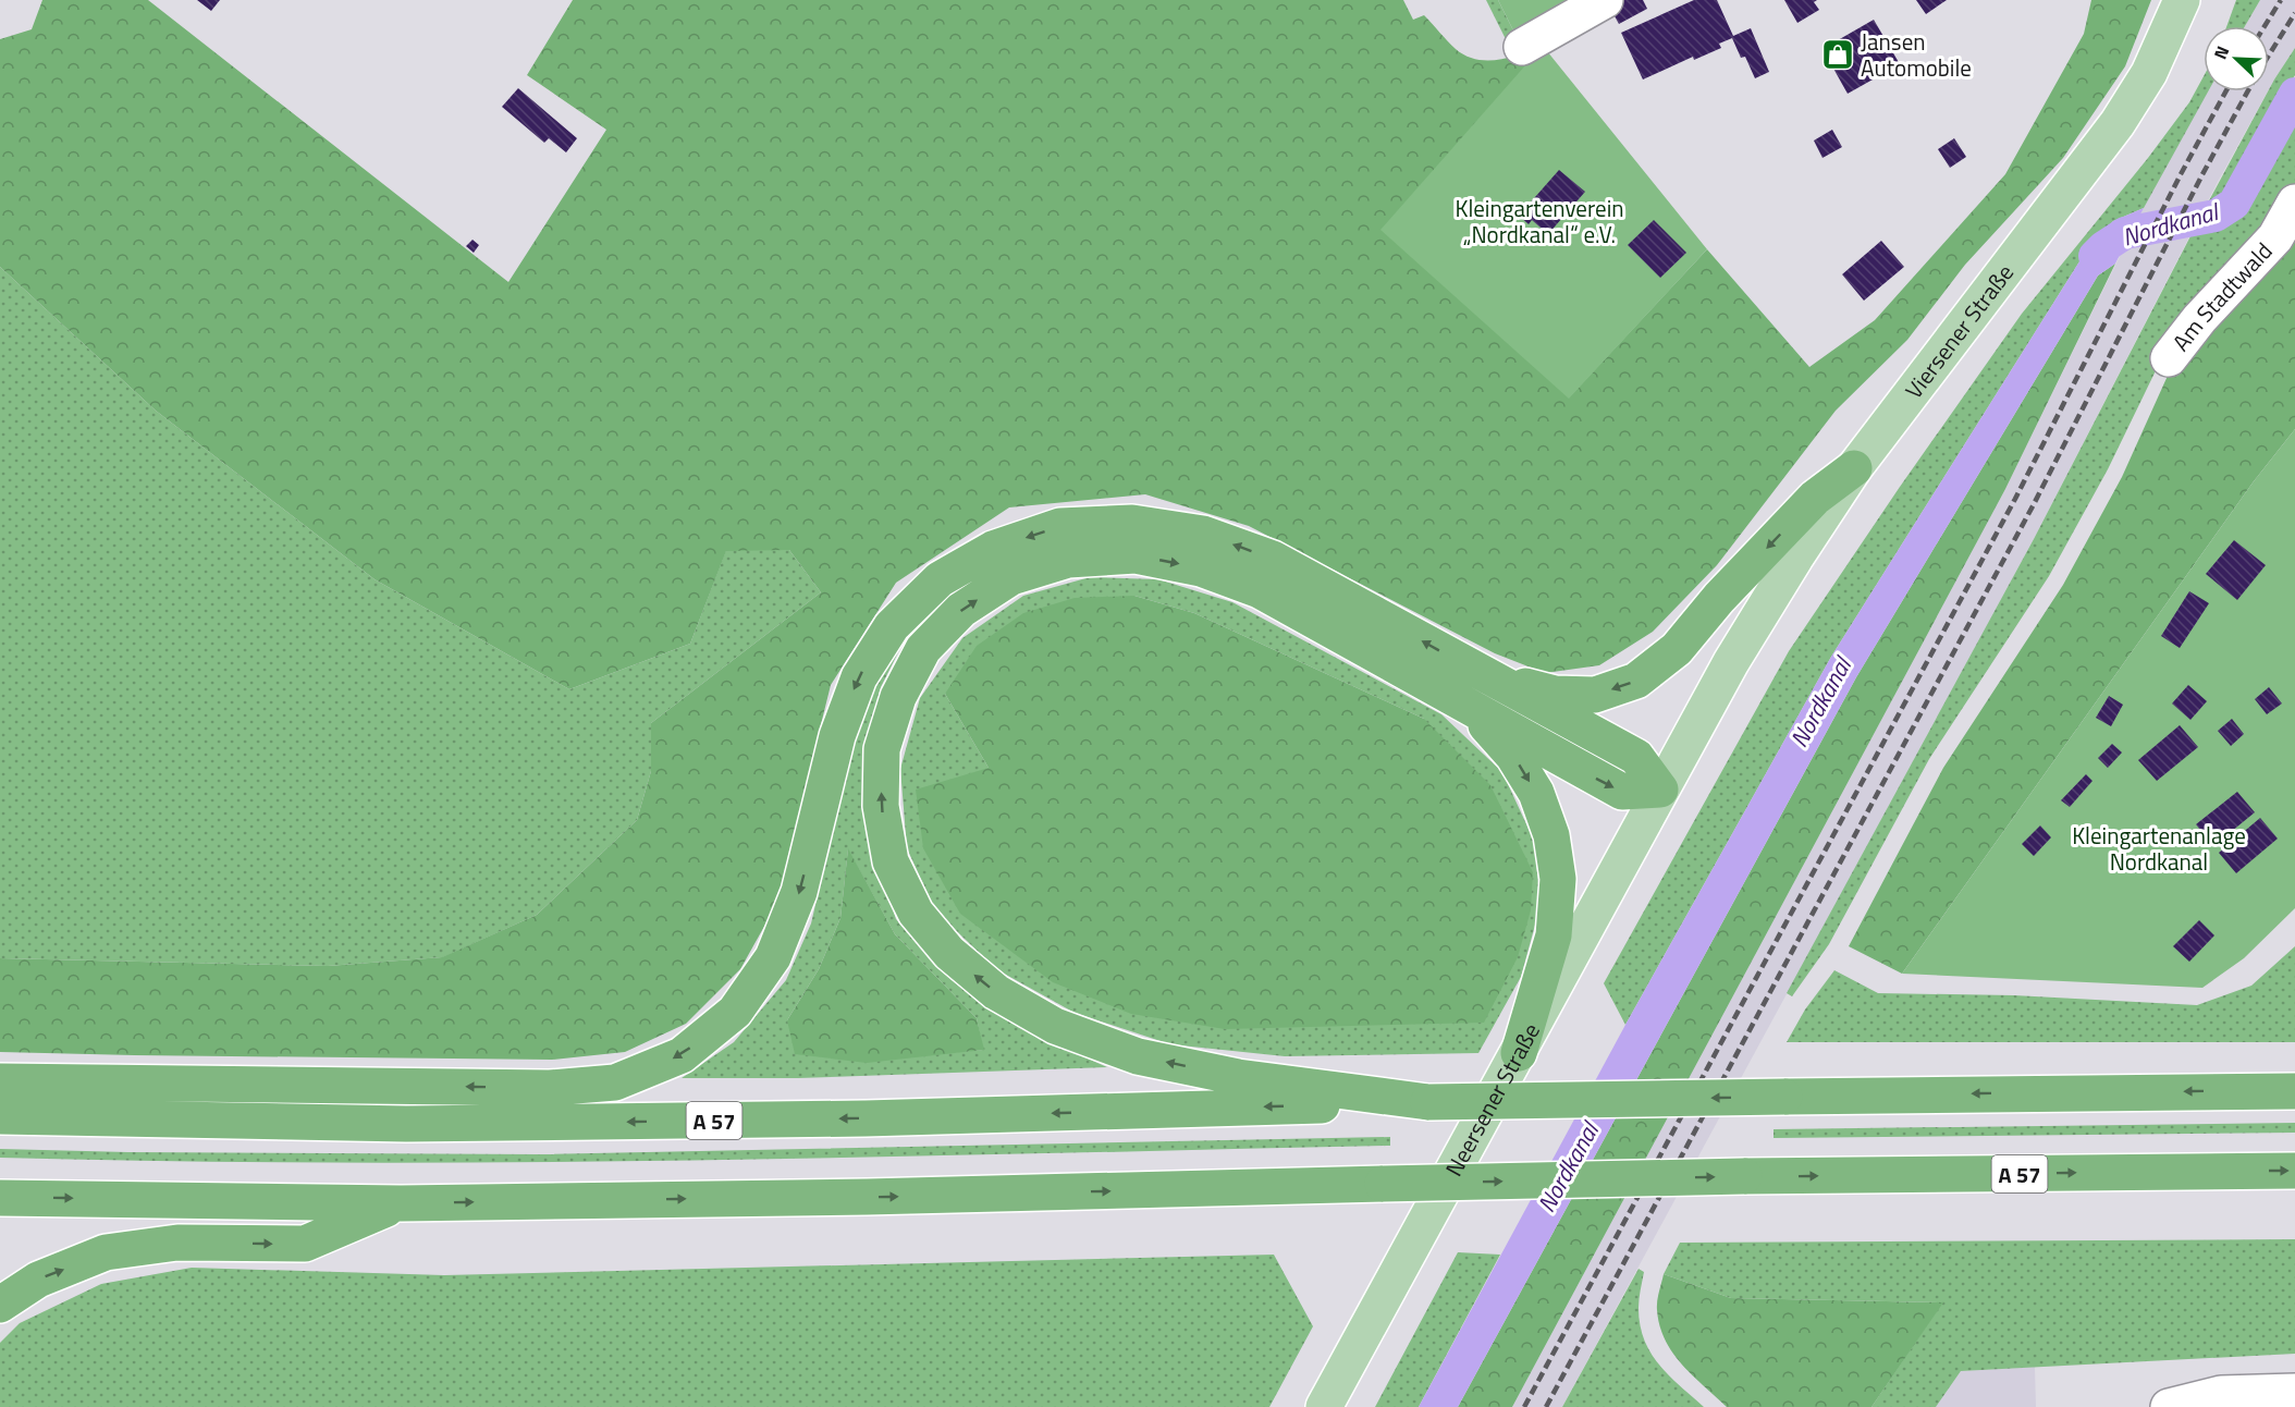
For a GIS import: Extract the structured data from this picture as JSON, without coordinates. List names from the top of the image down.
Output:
{
  "streets": {
    "highway": ["A 57"],
    "main road": ["Viersener Straße", "Neersener Straße"],
    "street": ["Am Stadtwald"]
  },
  "crossings": [
    ["Viersener Straße", "Neersener Straße"]
  ],
  "water": ["Nordkanal"],
  "parks": ["Kleingartenverein „Nordkanal“ e.V.", "Kleingartenanlage Nordkanal"],
  "places": {
    "shop": ["Jansen Automobile"]
  },
  "north": "top left"
}
